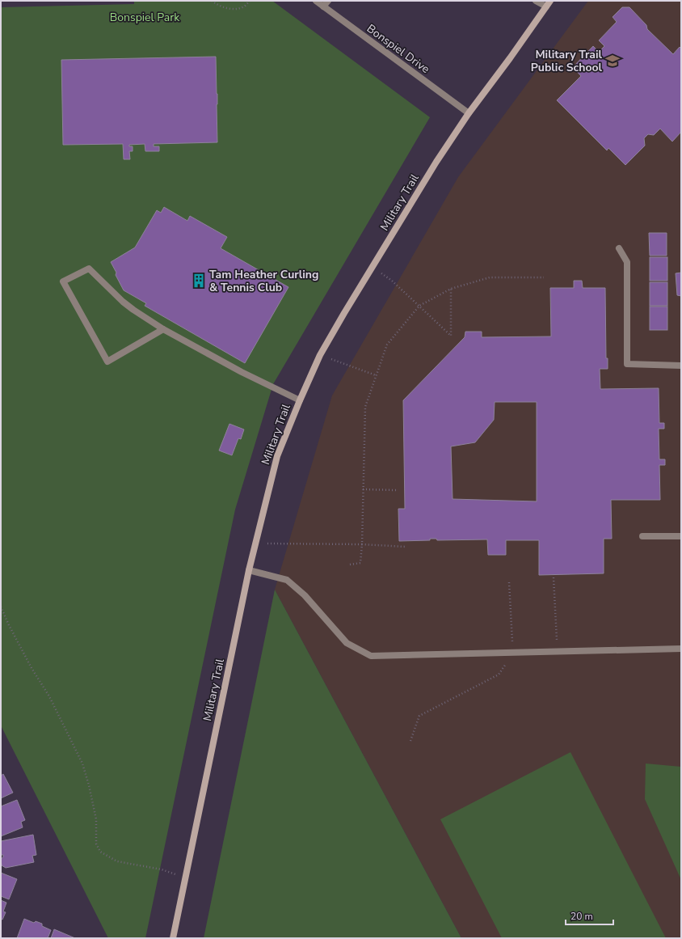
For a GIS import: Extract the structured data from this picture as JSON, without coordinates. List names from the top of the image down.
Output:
{
  "streets": {
    "street": ["Bonspiel Drive", "Military Trail"]
  },
  "crossings": [
    ["Bonspiel Drive", "Military Trail"]
  ],
  "parks": ["Bonspiel Park"],
  "places": {
    "school or university": ["Military Trail Public School"],
    "building": ["Tam Heather Curling & Tennis Club"]
  },
  "scale_bar": "20 m"
}
